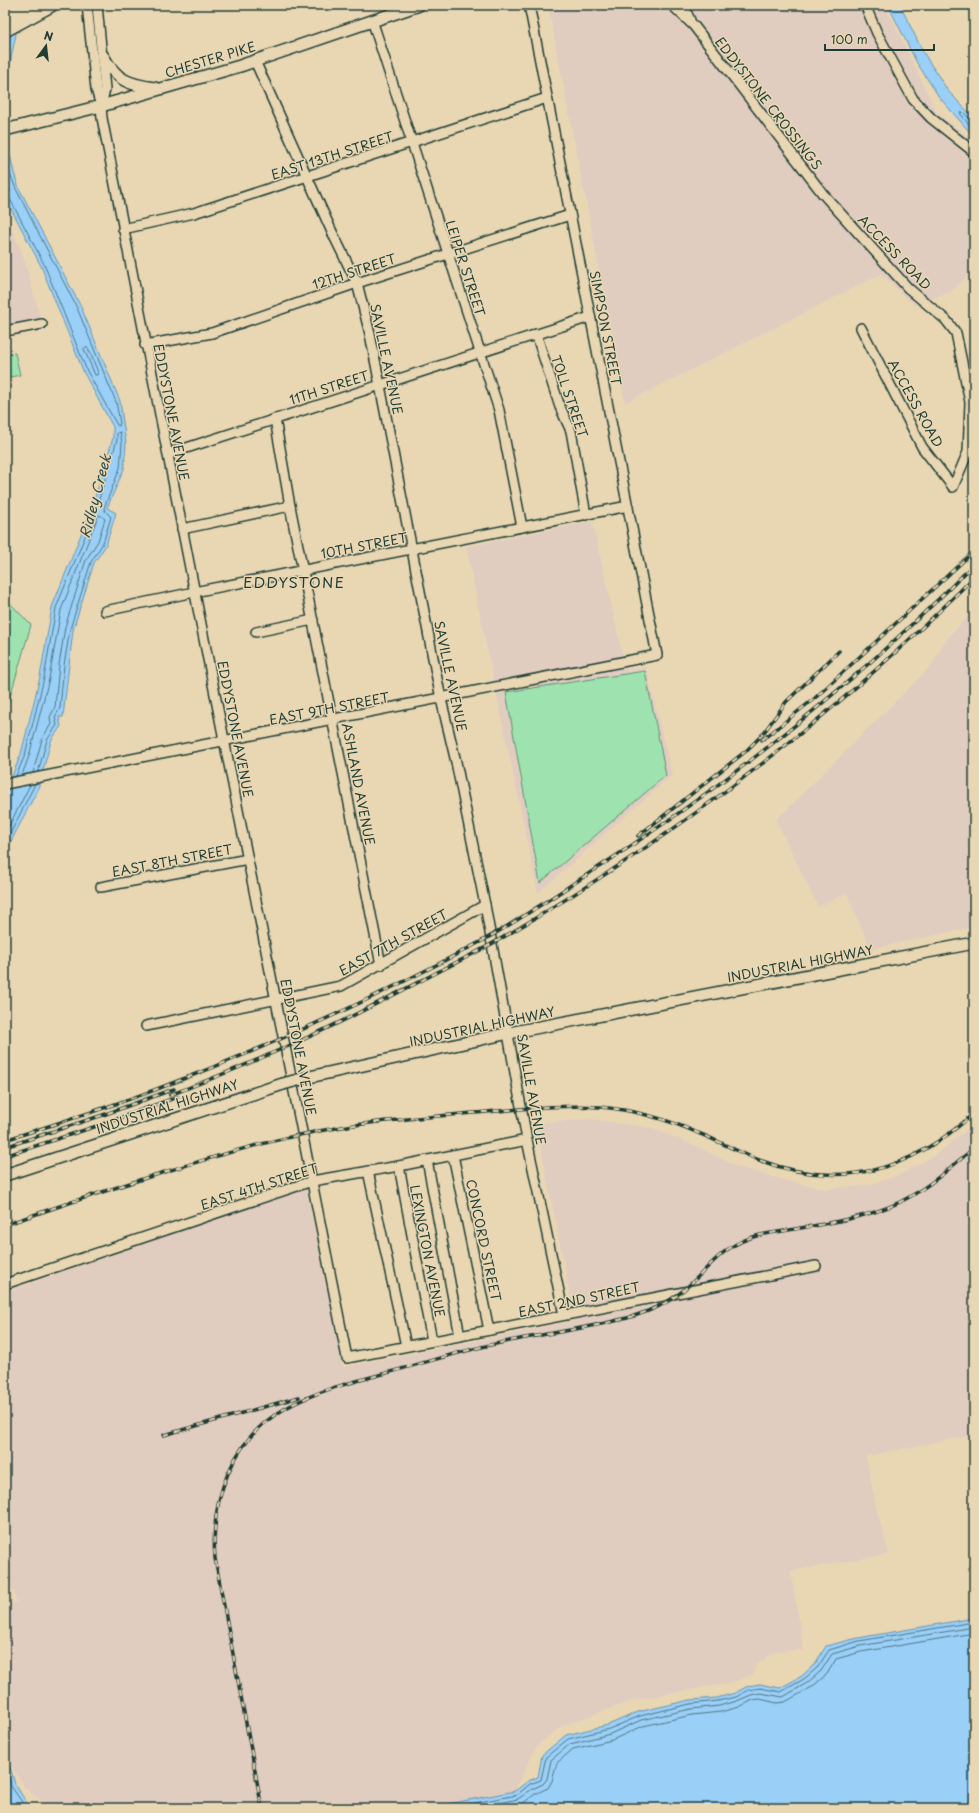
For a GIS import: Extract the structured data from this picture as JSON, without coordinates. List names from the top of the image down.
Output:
{
  "streets": {
    "main road": ["CHESTER PIKE", "INDUSTRIAL HIGHWAY"],
    "street": [
      "EDDYSTONE CROSSINGS",
      "EAST 13TH STREET",
      "ACCESS ROAD",
      "LEIPER STREET",
      "12TH STREET",
      "SIMPSON STREET",
      "SAVILLE AVENUE",
      "11TH STREET",
      "TOLL STREET",
      "EDDYSTONE AVENUE",
      "10TH STREET",
      "EAST 9TH STREET",
      "ASHLAND AVENUE",
      "EAST 8TH STREET",
      "EAST 7TH STREET",
      "EAST 4TH STREET",
      "CONCORD STREET",
      "LEXINGTON AVENUE",
      "EAST 2ND STREET"
    ]
  },
  "crossings": [
    ["CHESTER PIKE", "LEIPER STREET"],
    ["CHESTER PIKE", "SAVILLE AVENUE"],
    ["CHESTER PIKE", "EDDYSTONE AVENUE"],
    ["EDDYSTONE CROSSINGS", "ACCESS ROAD"],
    ["EAST 13TH STREET", "LEIPER STREET"],
    ["EAST 13TH STREET", "SIMPSON STREET"],
    ["EAST 13TH STREET", "SAVILLE AVENUE"],
    ["EAST 13TH STREET", "EDDYSTONE AVENUE"],
    ["LEIPER STREET", "12TH STREET"],
    ["LEIPER STREET", "11TH STREET"],
    ["LEIPER STREET", "10TH STREET"],
    ["12TH STREET", "SIMPSON STREET"],
    ["12TH STREET", "SAVILLE AVENUE"],
    ["12TH STREET", "EDDYSTONE AVENUE"],
    ["SIMPSON STREET", "11TH STREET"],
    ["SIMPSON STREET", "10TH STREET"],
    ["SIMPSON STREET", "EAST 9TH STREET"],
    ["SAVILLE AVENUE", "11TH STREET"],
    ["SAVILLE AVENUE", "10TH STREET"],
    ["SAVILLE AVENUE", "EAST 9TH STREET"],
    ["SAVILLE AVENUE", "EAST 7TH STREET"],
    ["SAVILLE AVENUE", "INDUSTRIAL HIGHWAY"],
    ["SAVILLE AVENUE", "EAST 4TH STREET"],
    ["SAVILLE AVENUE", "EAST 2ND STREET"],
    ["11TH STREET", "TOLL STREET"],
    ["11TH STREET", "EDDYSTONE AVENUE"],
    ["11TH STREET", "ASHLAND AVENUE"],
    ["TOLL STREET", "10TH STREET"],
    ["EDDYSTONE AVENUE", "10TH STREET"],
    ["EDDYSTONE AVENUE", "EAST 9TH STREET"],
    ["EDDYSTONE AVENUE", "EAST 8TH STREET"],
    ["EDDYSTONE AVENUE", "EAST 7TH STREET"],
    ["EDDYSTONE AVENUE", "EAST 4TH STREET"],
    ["EDDYSTONE AVENUE", "EAST 2ND STREET"],
    ["10TH STREET", "ASHLAND AVENUE"],
    ["EAST 9TH STREET", "ASHLAND AVENUE"],
    ["ASHLAND AVENUE", "EAST 7TH STREET"],
    ["EAST 4TH STREET", "CONCORD STREET"],
    ["EAST 4TH STREET", "LEXINGTON AVENUE"],
    ["CONCORD STREET", "EAST 2ND STREET"],
    ["LEXINGTON AVENUE", "EAST 2ND STREET"]
  ],
  "districts": ["EDDYSTONE"],
  "water": ["Ridley Creek"],
  "scale_bar": "100 m",
  "north": "top"
}
